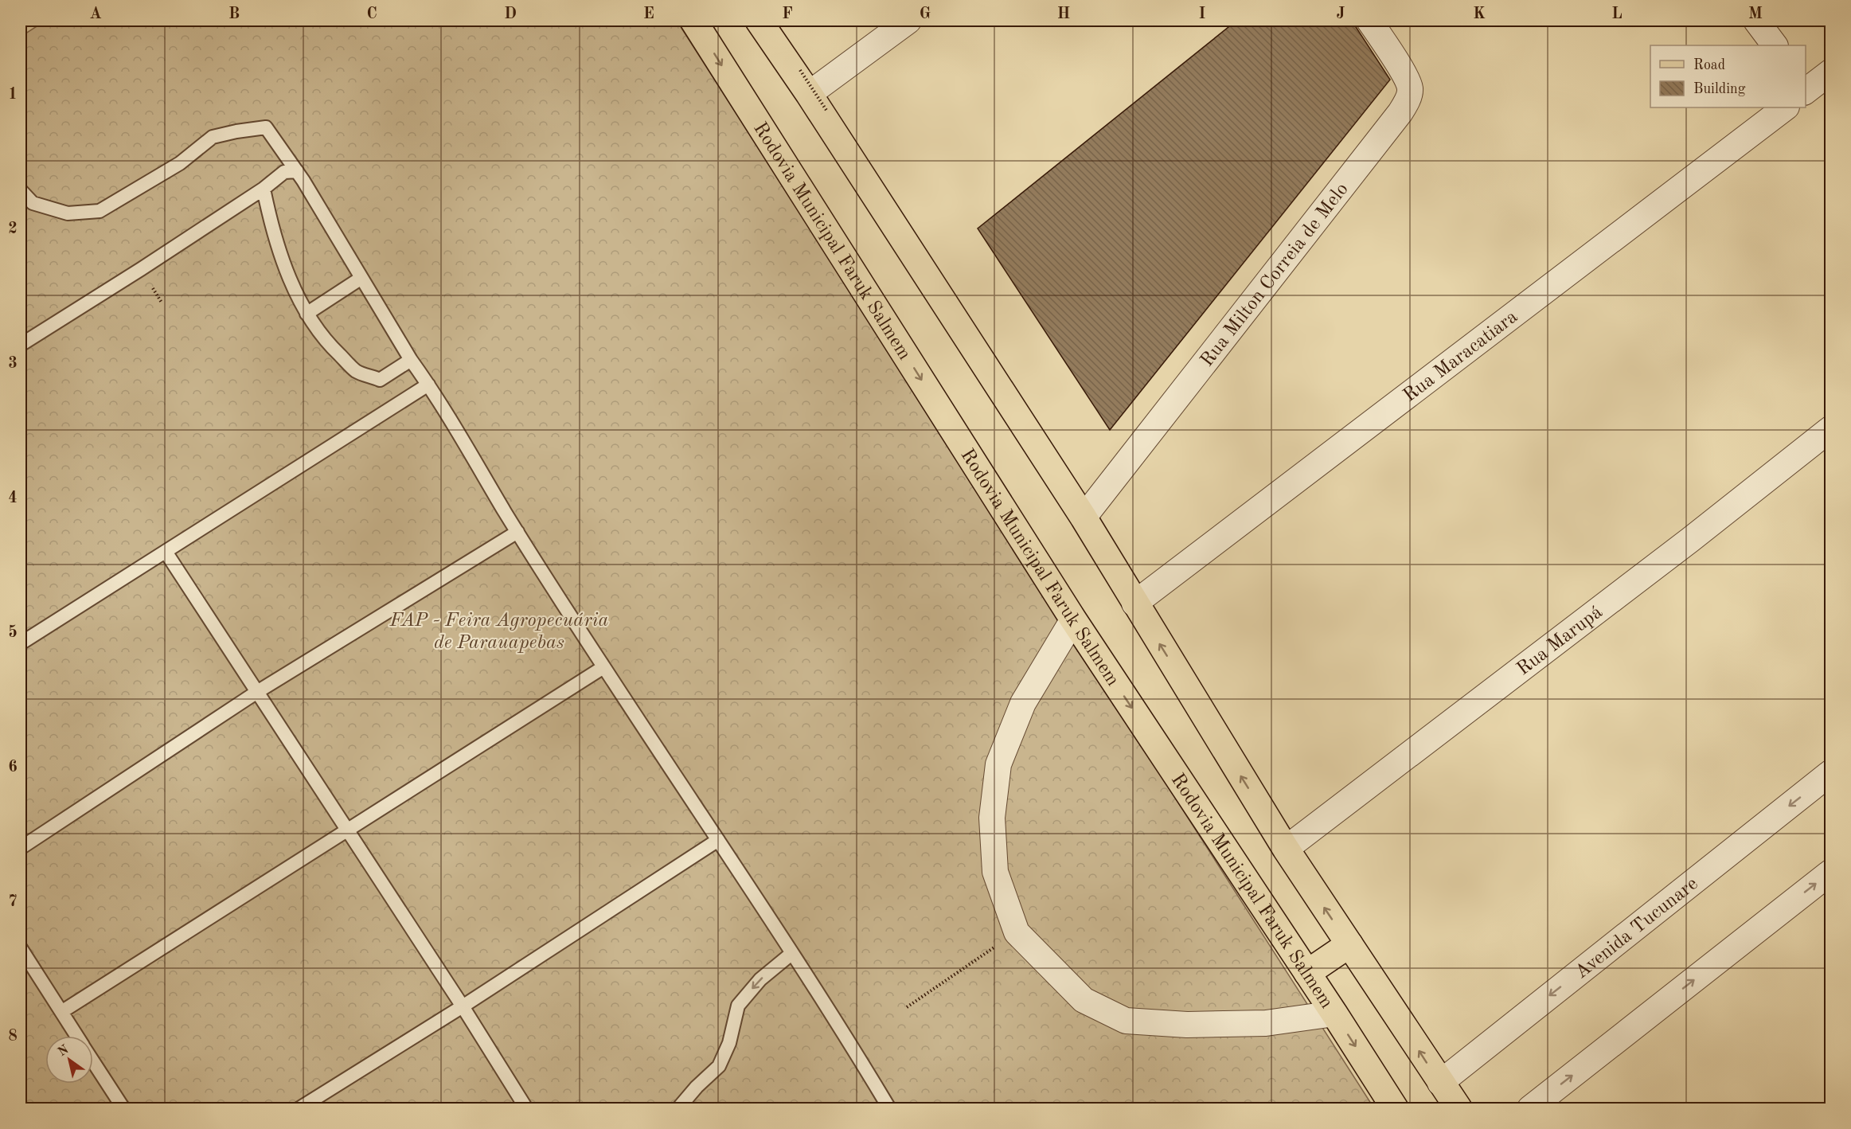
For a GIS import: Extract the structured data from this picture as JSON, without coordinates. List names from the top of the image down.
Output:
{
  "streets": {
    "main road": ["Rodovia Municipal Faruk Salmem"],
    "street": [
      "Rua Milton Correia de Melo",
      "Rua Maracatiara",
      "Rua Marupá",
      "Avenida Tucunare"
    ]
  },
  "parks": ["FAP - Feira Agropecuária de Parauapebas"],
  "legend": ["Road", "Building"],
  "north": "top left",
  "grid": {
    "columns": [
      "A",
      "B",
      "C",
      "D",
      "E",
      "F",
      "G",
      "H",
      "I",
      "J",
      "K",
      "L",
      "M"
    ],
    "rows": [
      "1",
      "2",
      "3",
      "4",
      "5",
      "6",
      "7",
      "8"
    ]
  }
}
